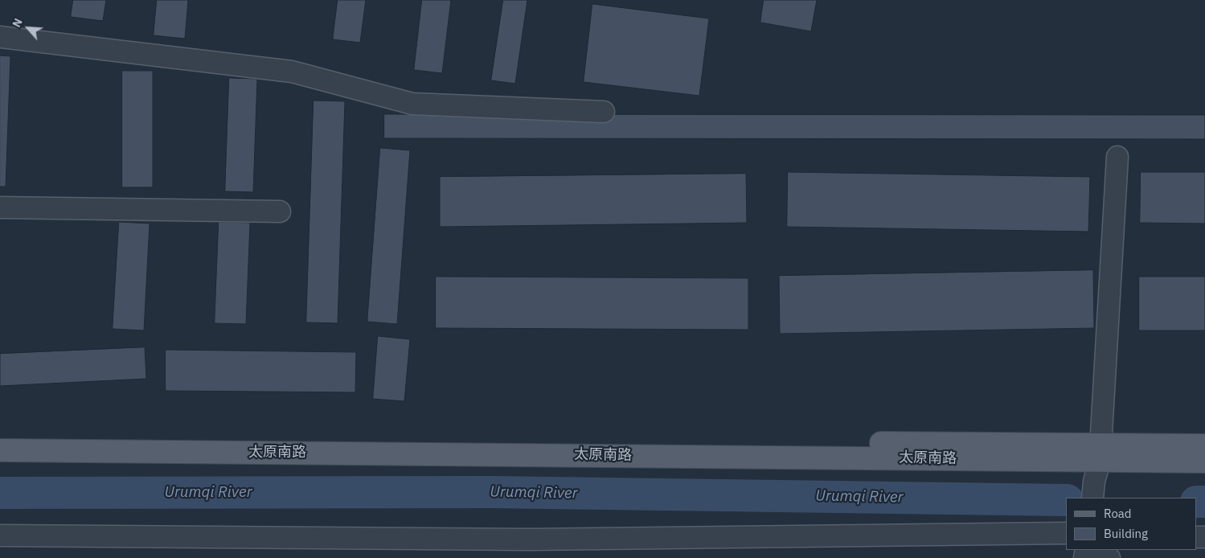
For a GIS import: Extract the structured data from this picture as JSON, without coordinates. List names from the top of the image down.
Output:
{
  "streets": {
    "main road": ["太原南路"]
  },
  "water": ["Urumqi River"],
  "legend": ["Road", "Building"],
  "north": "top left"
}
